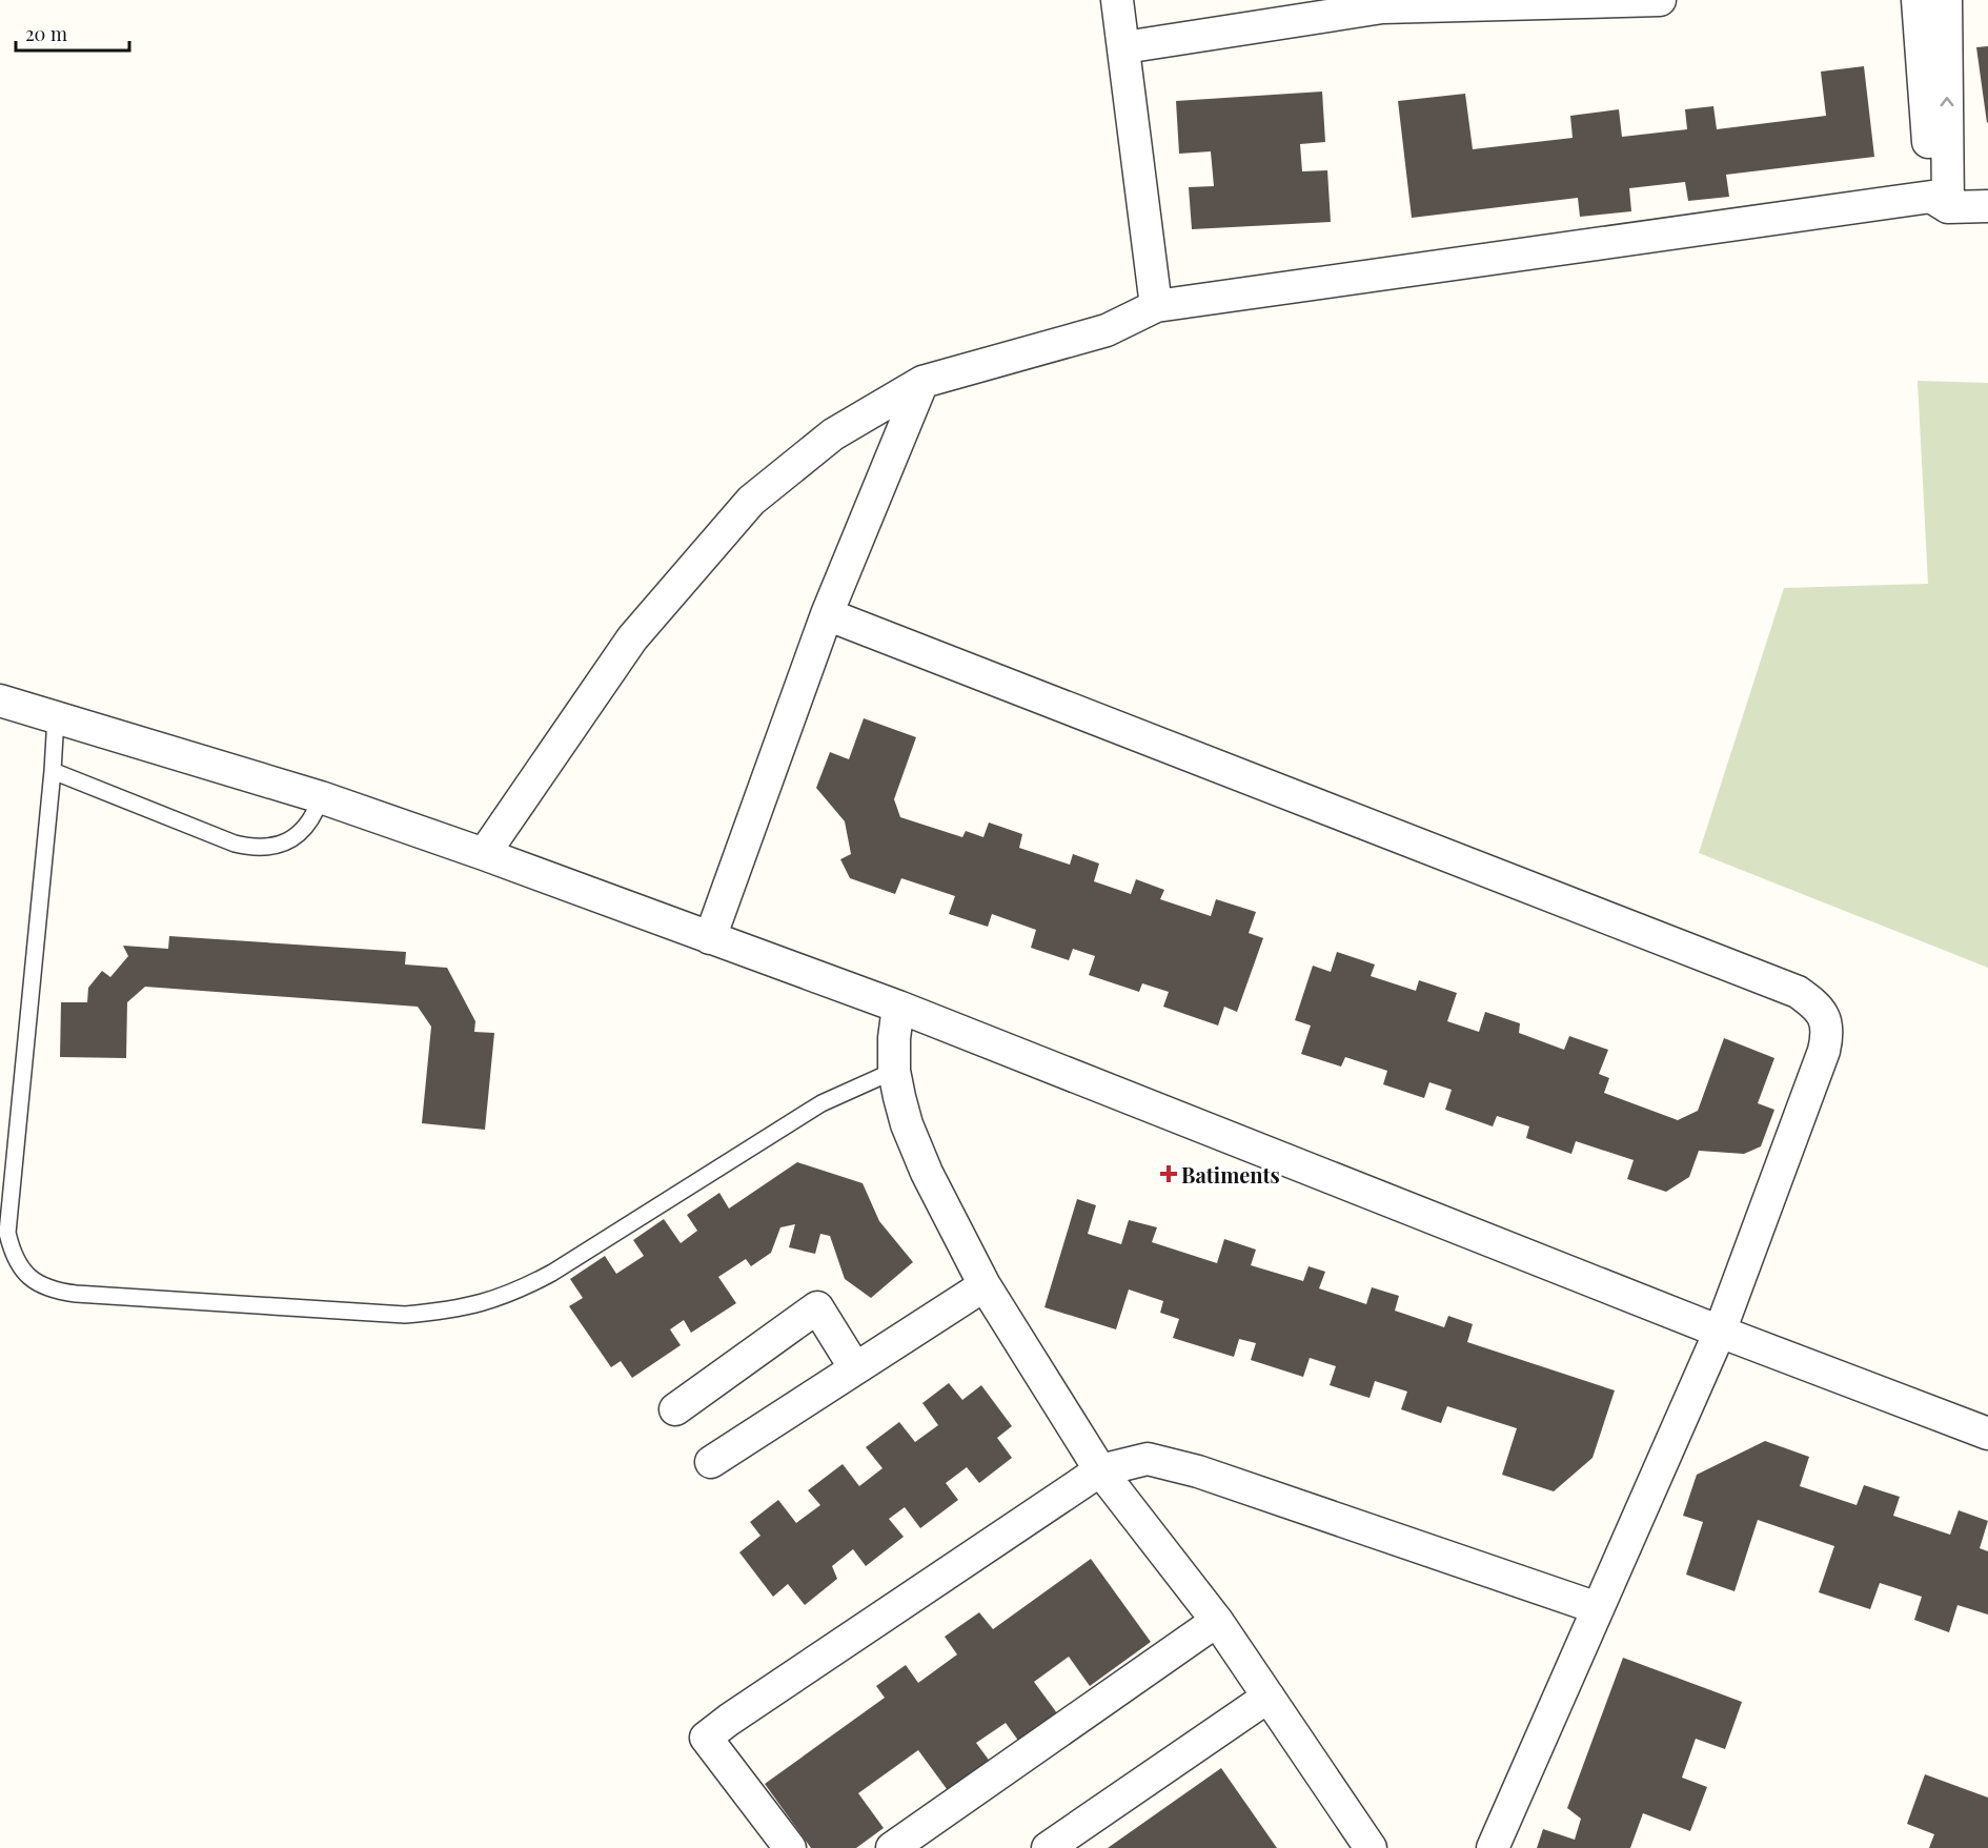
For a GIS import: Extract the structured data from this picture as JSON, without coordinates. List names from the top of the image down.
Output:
{
  "places": {
    "health": ["Batiments"]
  },
  "scale_bar": "20 m"
}
